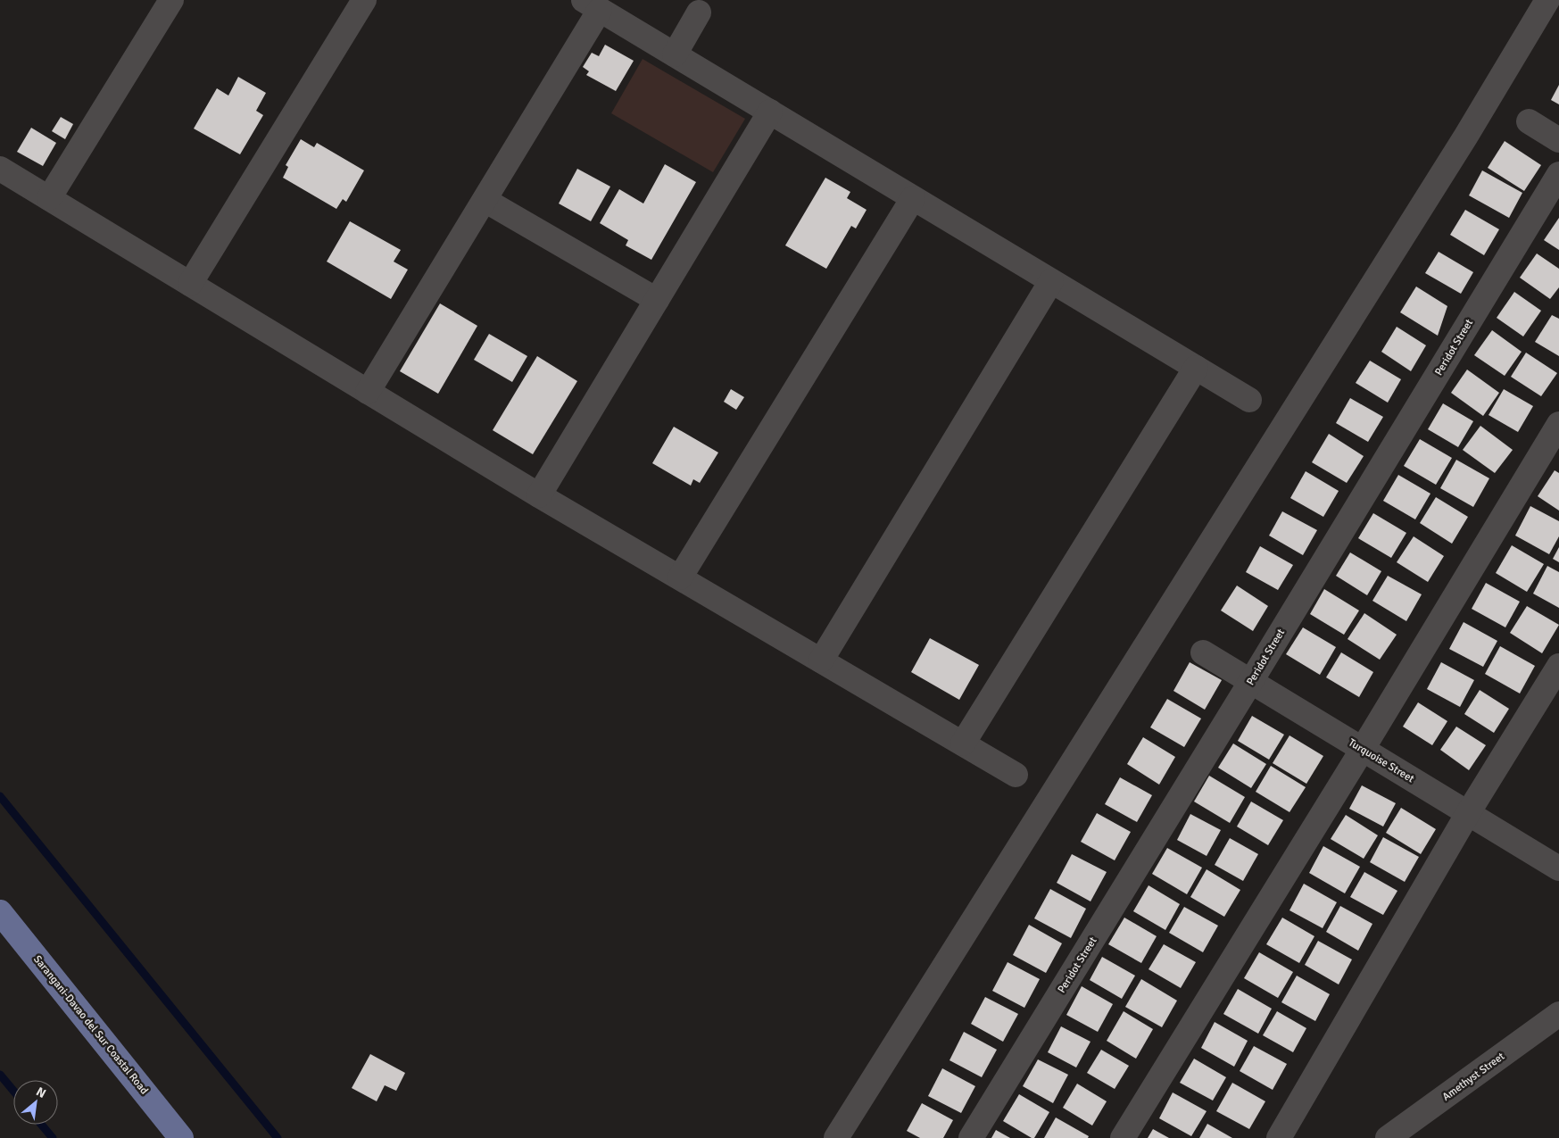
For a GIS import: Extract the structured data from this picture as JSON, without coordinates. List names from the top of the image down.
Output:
{
  "streets": {
    "main road": ["Sarangani-Davao del Sur Coastal Road"],
    "street": ["Peridot Street", "Turquoise Street", "Amethyst Street"]
  },
  "crossings": [
    ["Peridot Street", "Turquoise Street"]
  ],
  "north": "top right"
}
